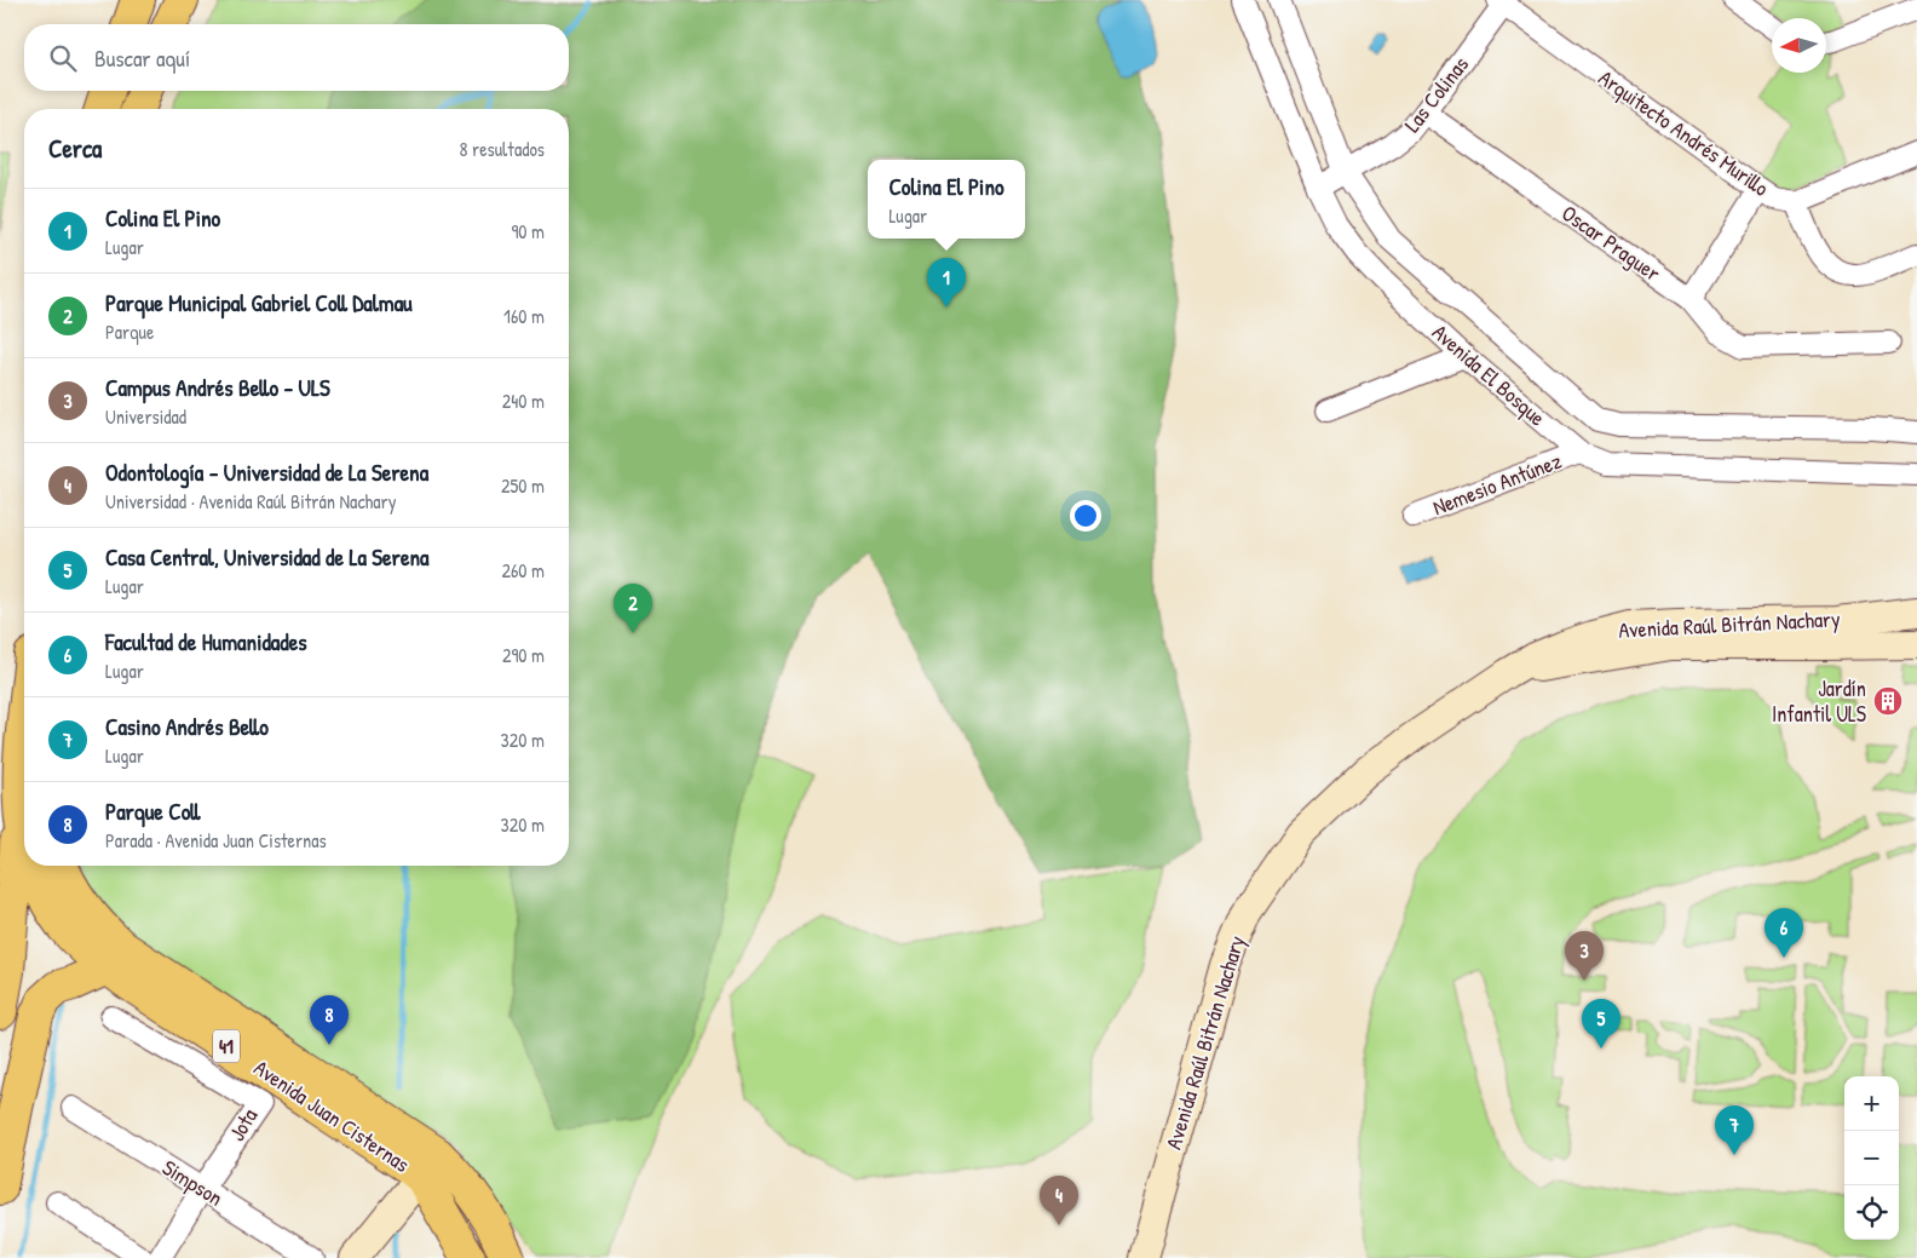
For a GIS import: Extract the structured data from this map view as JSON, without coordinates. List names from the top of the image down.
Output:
{
  "streets": {
    "main road": ["Avenida Raúl Bitrán Nachary", "41", "Avenida Juan Cisternas"],
    "street": [
      "Las Colinas",
      "Arquitecto Andrés Murillo",
      "Oscar Praguer",
      "Avenida El Bosque",
      "Nemesio Antúnez",
      "Jota",
      "Simpson"
    ]
  },
  "crossings": [
    ["Las Colinas", "Arquitecto Andrés Murillo"],
    ["Las Colinas", "Oscar Praguer"],
    ["Las Colinas", "Avenida El Bosque"],
    ["Avenida El Bosque", "Nemesio Antúnez"],
    ["41", "Avenida Juan Cisternas"],
    ["Jota", "Simpson"]
  ],
  "places": {
    "building": ["Jardín Infantil ULS"]
  },
  "north": "left",
  "page": {
    "search": "Buscar aquí",
    "heading": ["Cerca", "8 resultados"],
    "popup": ["Colina El Pino", "Lugar"],
    "list": [
      {
        "mark": "1",
        "name": "Colina El Pino",
        "note": "Lugar",
        "value": "90 m"
      },
      {
        "mark": "2",
        "name": "Parque Municipal Gabriel Coll Dalmau",
        "note": "Parque",
        "value": "160 m"
      },
      {
        "mark": "3",
        "name": "Campus Andrés Bello - ULS",
        "note": "Universidad",
        "value": "240 m"
      },
      {
        "mark": "4",
        "name": "Odontología - Universidad de La Serena",
        "note": "Universidad · Avenida Raúl Bitrán Nachary",
        "value": "250 m"
      },
      {
        "mark": "5",
        "name": "Casa Central, Universidad de La Serena",
        "note": "Lugar",
        "value": "260 m"
      },
      {
        "mark": "6",
        "name": "Facultad de Humanidades",
        "note": "Lugar",
        "value": "290 m"
      },
      {
        "mark": "7",
        "name": "Casino Andrés Bello",
        "note": "Lugar",
        "value": "320 m"
      },
      {
        "mark": "8",
        "name": "Parque Coll",
        "note": "Parada · Avenida Juan Cisternas",
        "value": "320 m"
      }
    ],
    "pins": [
      "1",
      "2",
      "6",
      "3",
      "8",
      "5",
      "7",
      "4"
    ],
    "map_buttons": ["+", "−"]
  }
}
